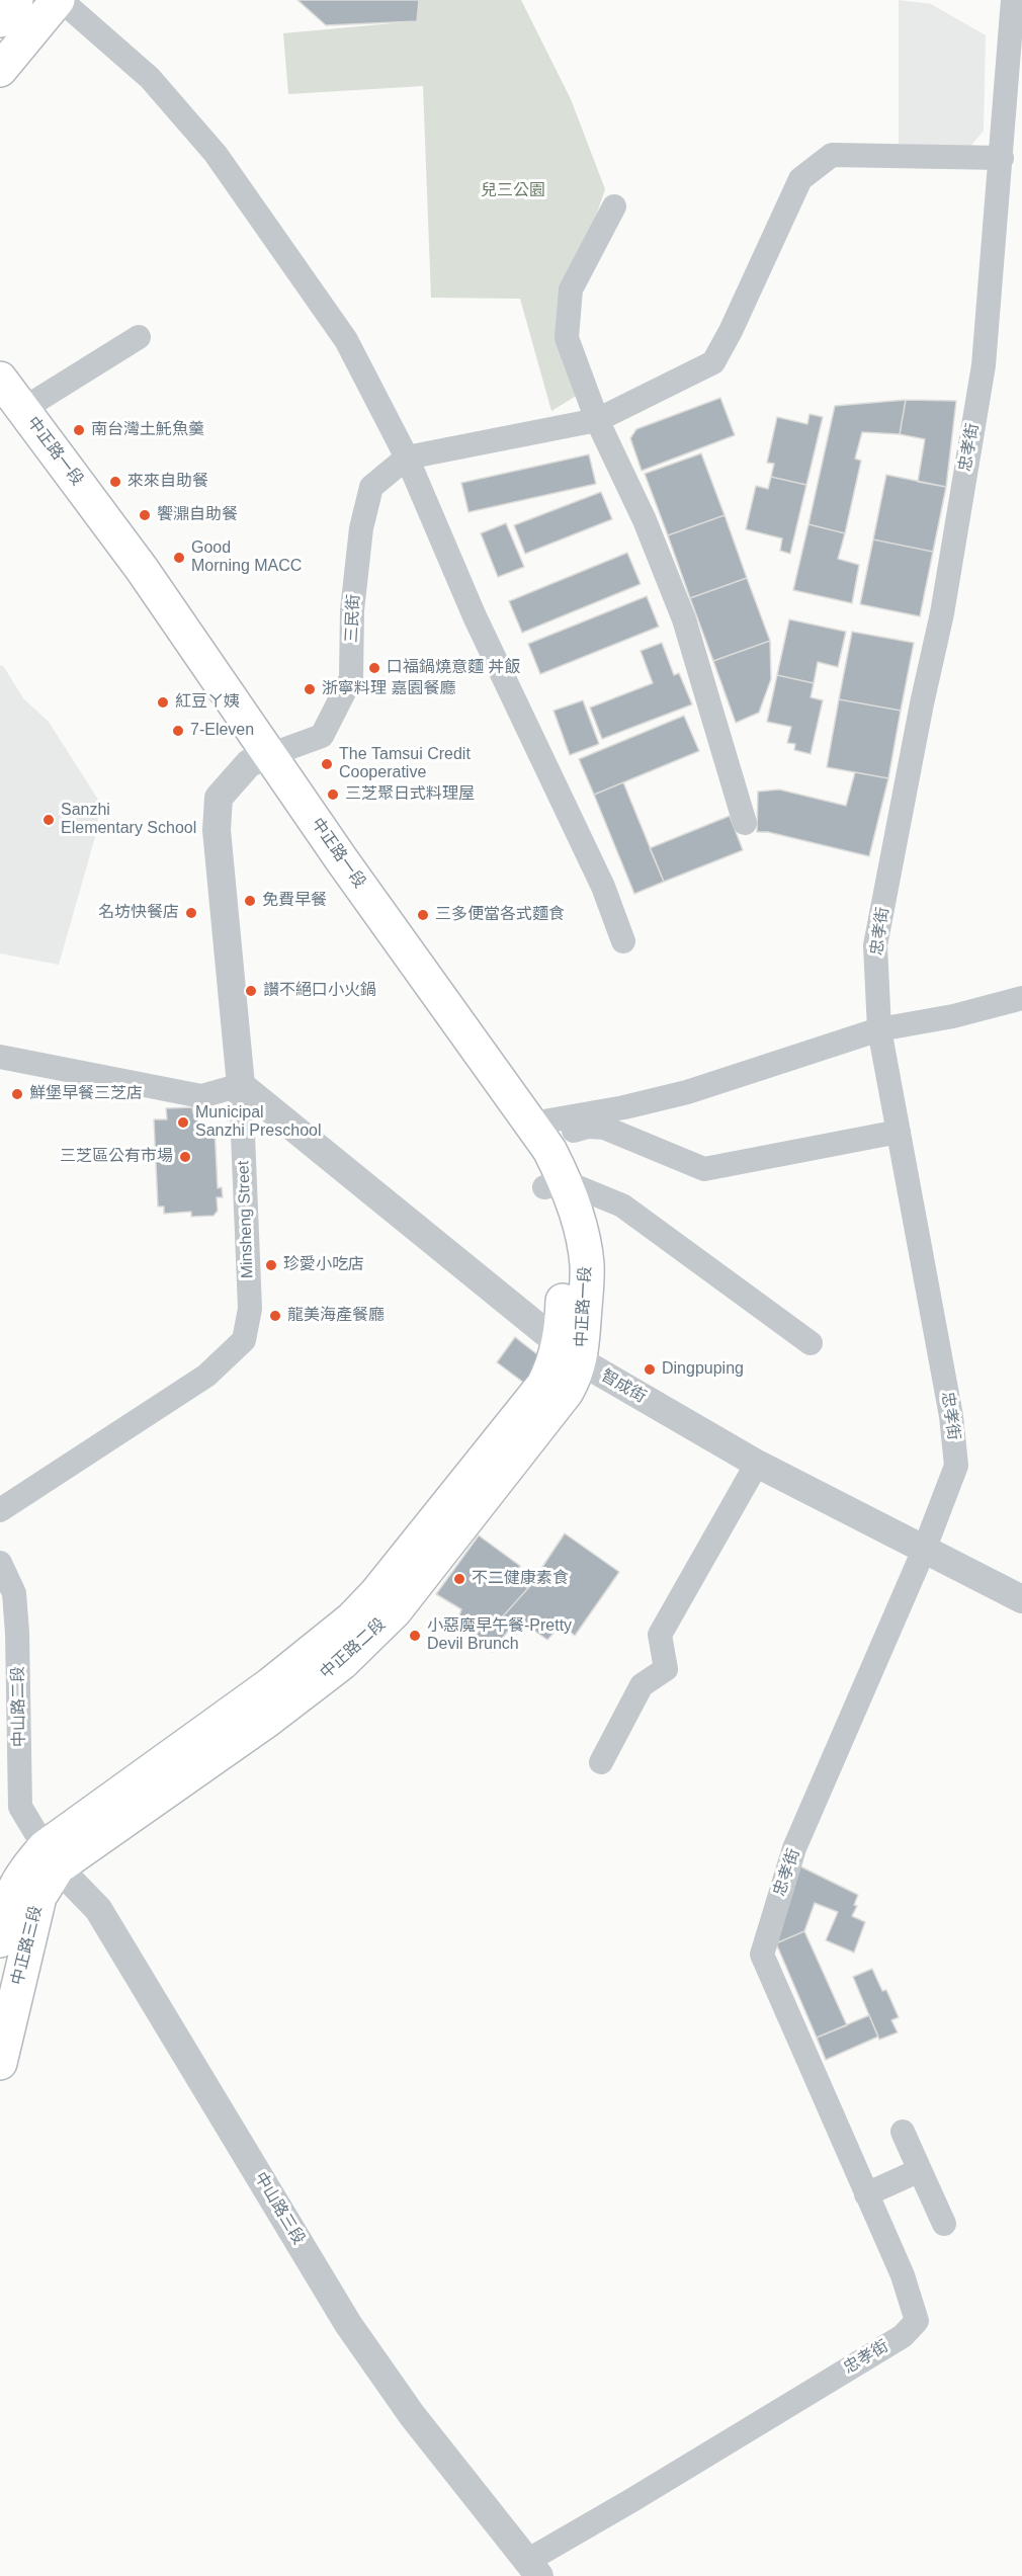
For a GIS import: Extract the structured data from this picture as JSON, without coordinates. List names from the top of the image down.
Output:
{
  "streets": {
    "main road": ["中正路一段", "中正路二段", "中正路三段"],
    "street": [
      "忠孝街",
      "三民街",
      "Minsheng Street",
      "智成街",
      "中山路二段",
      "中山路三段"
    ]
  },
  "crossings": [
    ["忠孝街", "智成街"],
    ["忠孝街", "中山路三段"],
    ["中正路一段", "三民街"],
    ["中正路一段", "Minsheng Street"],
    ["中正路一段", "智成街"],
    ["中正路一段", "中正路二段"],
    ["三民街", "Minsheng Street"],
    ["Minsheng Street", "智成街"],
    ["智成街", "中正路二段"],
    ["中正路二段", "中山路二段"],
    ["中正路二段", "中正路三段"],
    ["中正路二段", "中山路三段"],
    ["中山路二段", "中正路三段"],
    ["中山路二段", "中山路三段"],
    ["中正路三段", "中山路三段"]
  ],
  "parks": ["兒三公園"],
  "places": [
    "南台灣土魠魚羹",
    "來來自助餐",
    "饗濎自助餐",
    "Good Morning MACC",
    "口福鍋燒意麵 丼飯",
    "浙寧料理 嘉園餐廳",
    "紅豆ㄚ姨",
    "7-Eleven",
    "The Tamsui Credit Cooperative",
    "三芝聚日式料理屋",
    "Sanzhi Elementary School",
    "免費早餐",
    "名坊快餐店",
    "三多便當各式麵食",
    "讚不絕口小火鍋",
    "鮮堡早餐三芝店",
    "Municipal Sanzhi Preschool",
    "三芝區公有市場",
    "珍愛小吃店",
    "龍美海產餐廳",
    "Dingpuping",
    "不二健康素食",
    "小惡魔早午餐-Pretty Devil Brunch"
  ]
}
